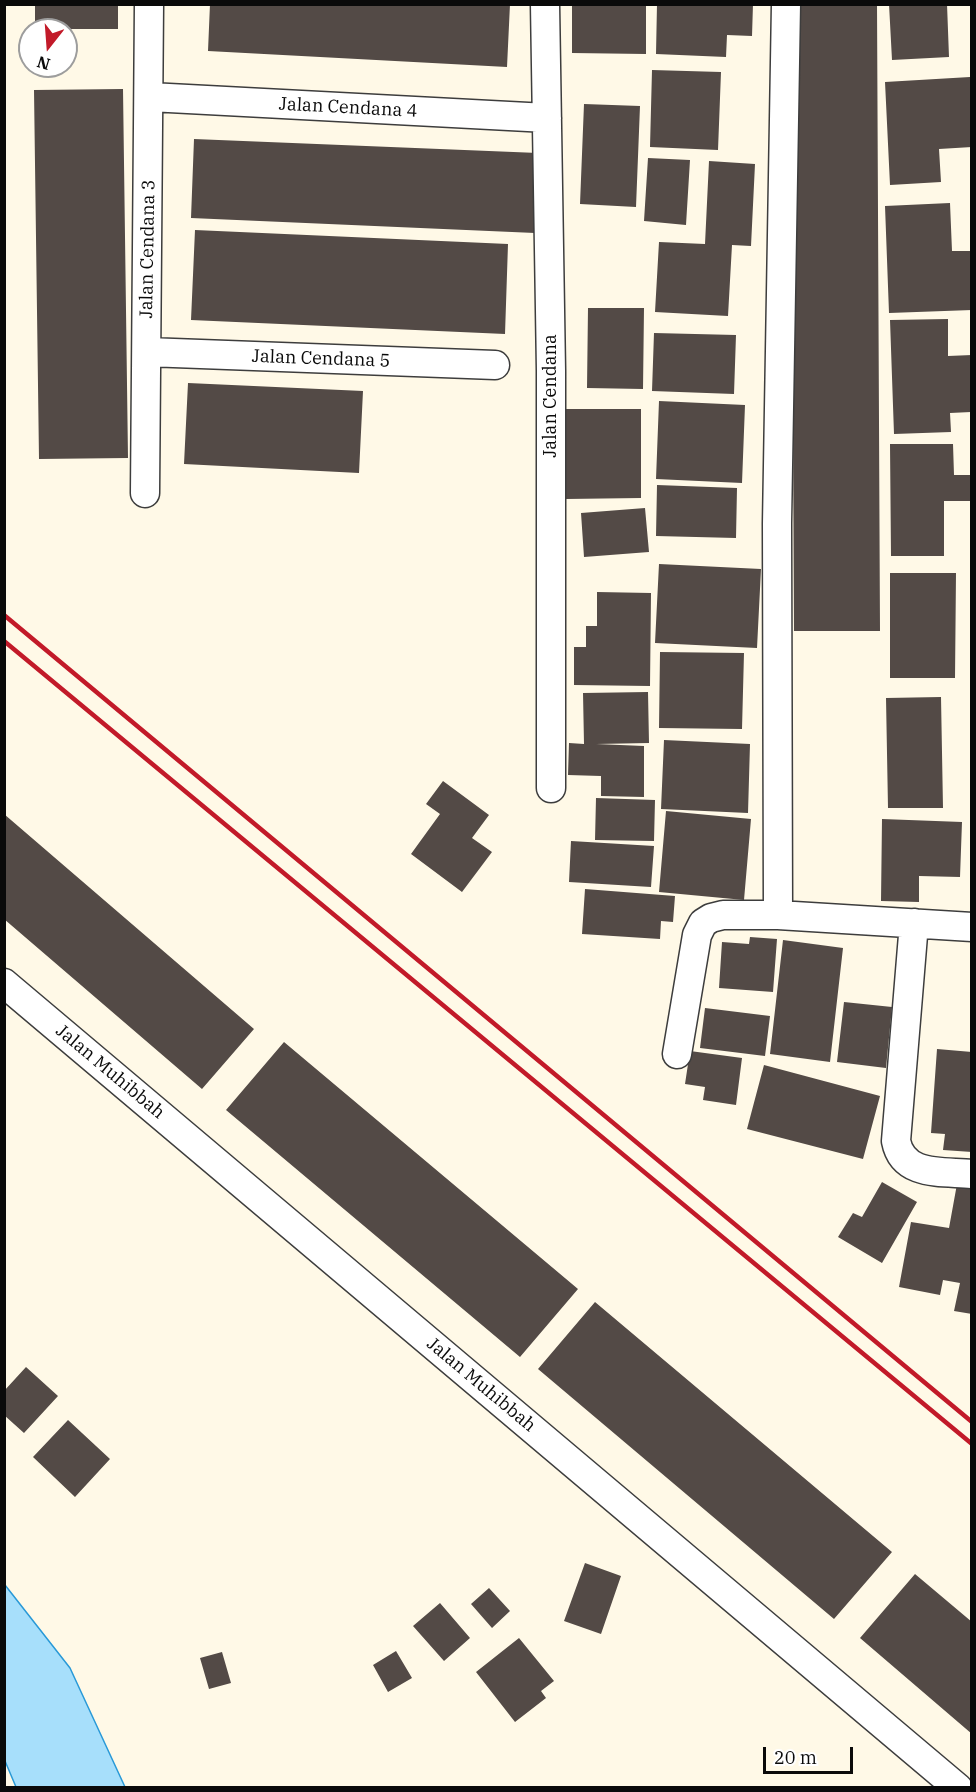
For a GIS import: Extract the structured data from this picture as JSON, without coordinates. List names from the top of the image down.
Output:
{
  "streets": {
    "street": [
      "Jalan Cendana 4",
      "Jalan Cendana 3",
      "Jalan Cendana 5",
      "Jalan Cendana",
      "Jalan Muhibbah"
    ]
  },
  "crossings": [
    ["Jalan Cendana 4", "Jalan Cendana 3"],
    ["Jalan Cendana 4", "Jalan Cendana"],
    ["Jalan Cendana 3", "Jalan Cendana 5"]
  ],
  "scale_bar": "20 m",
  "north": "bottom"
}
